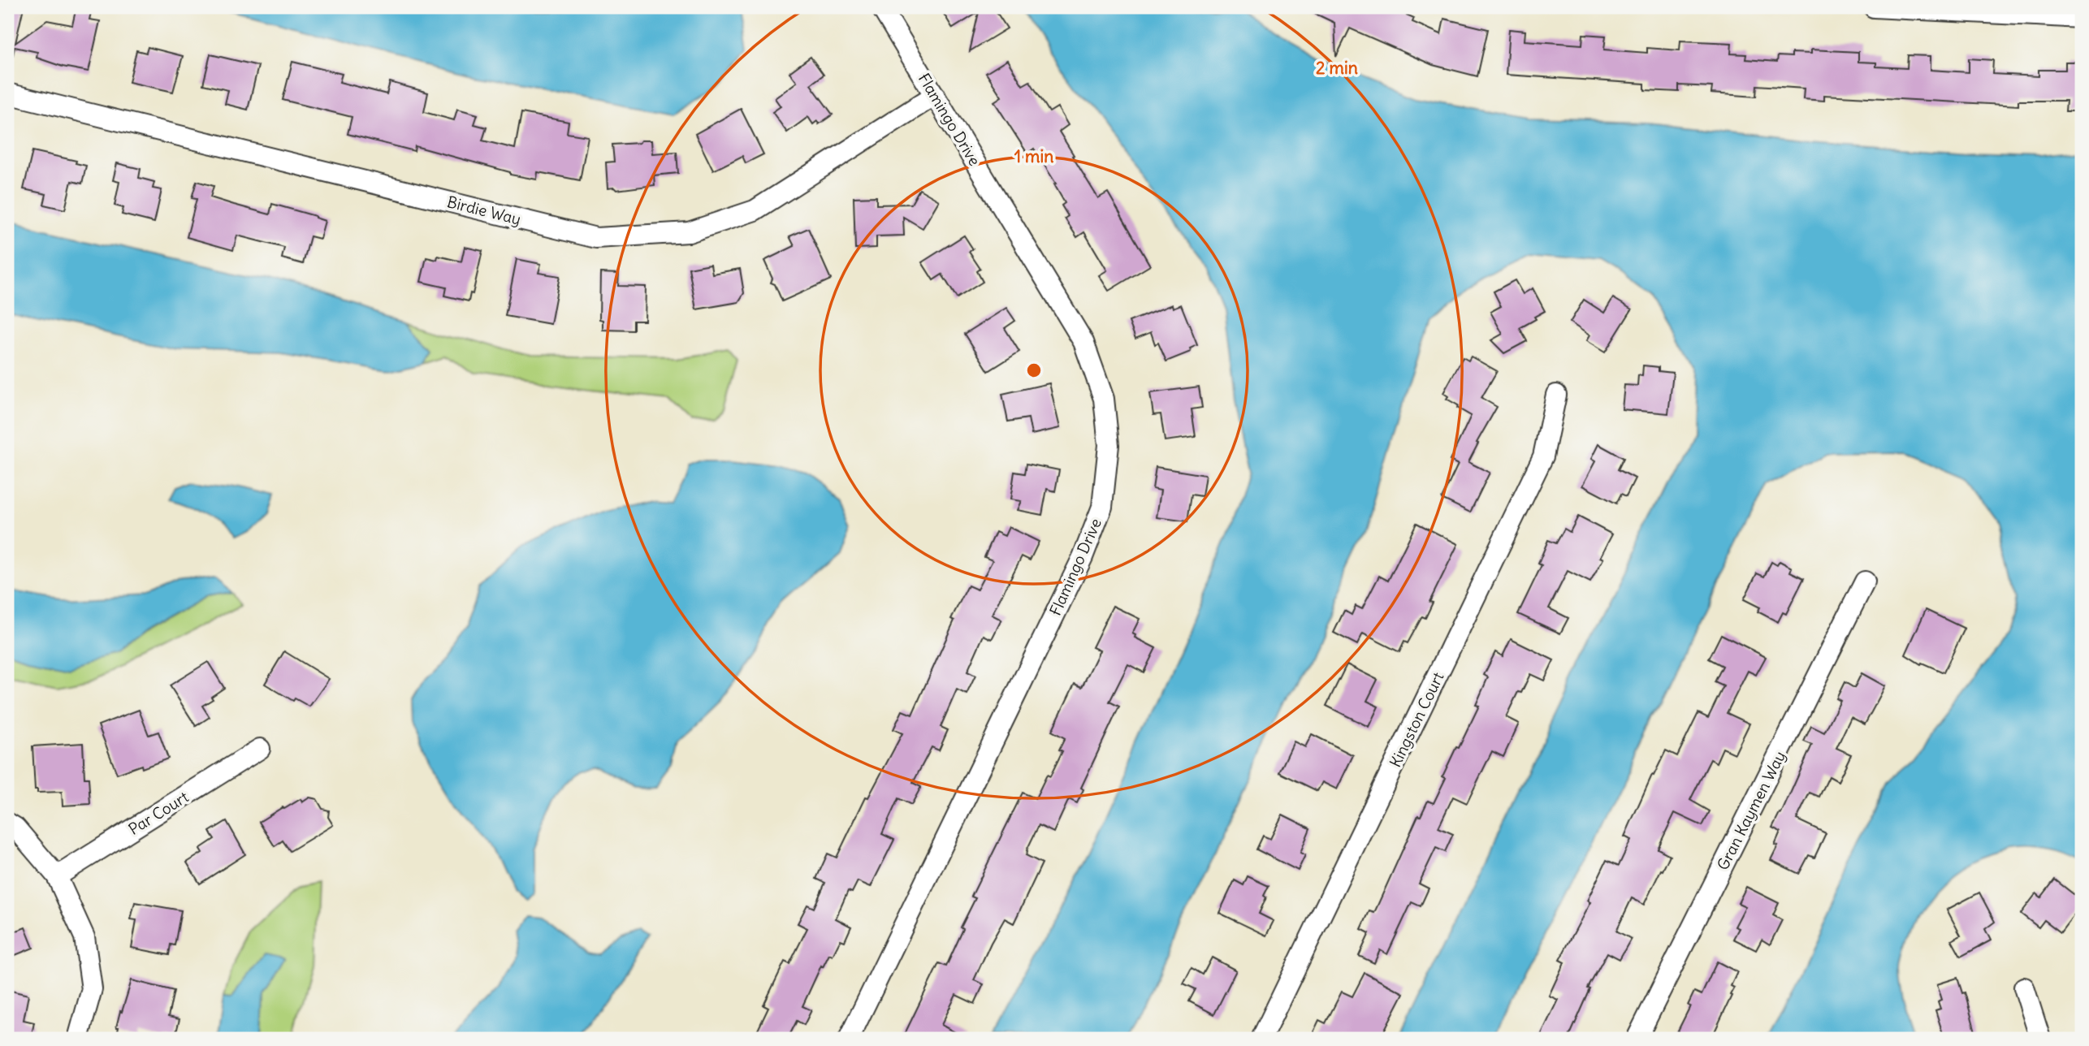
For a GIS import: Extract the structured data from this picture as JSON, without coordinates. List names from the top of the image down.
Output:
{
  "streets": {
    "street": [
      "Flamingo Drive",
      "Birdie Way",
      "Kingston Court",
      "Gran Kaymen Way",
      "Par Court"
    ]
  },
  "crossings": [
    ["Flamingo Drive", "Birdie Way"]
  ],
  "rings": ["2 min", "1 min"]
}
